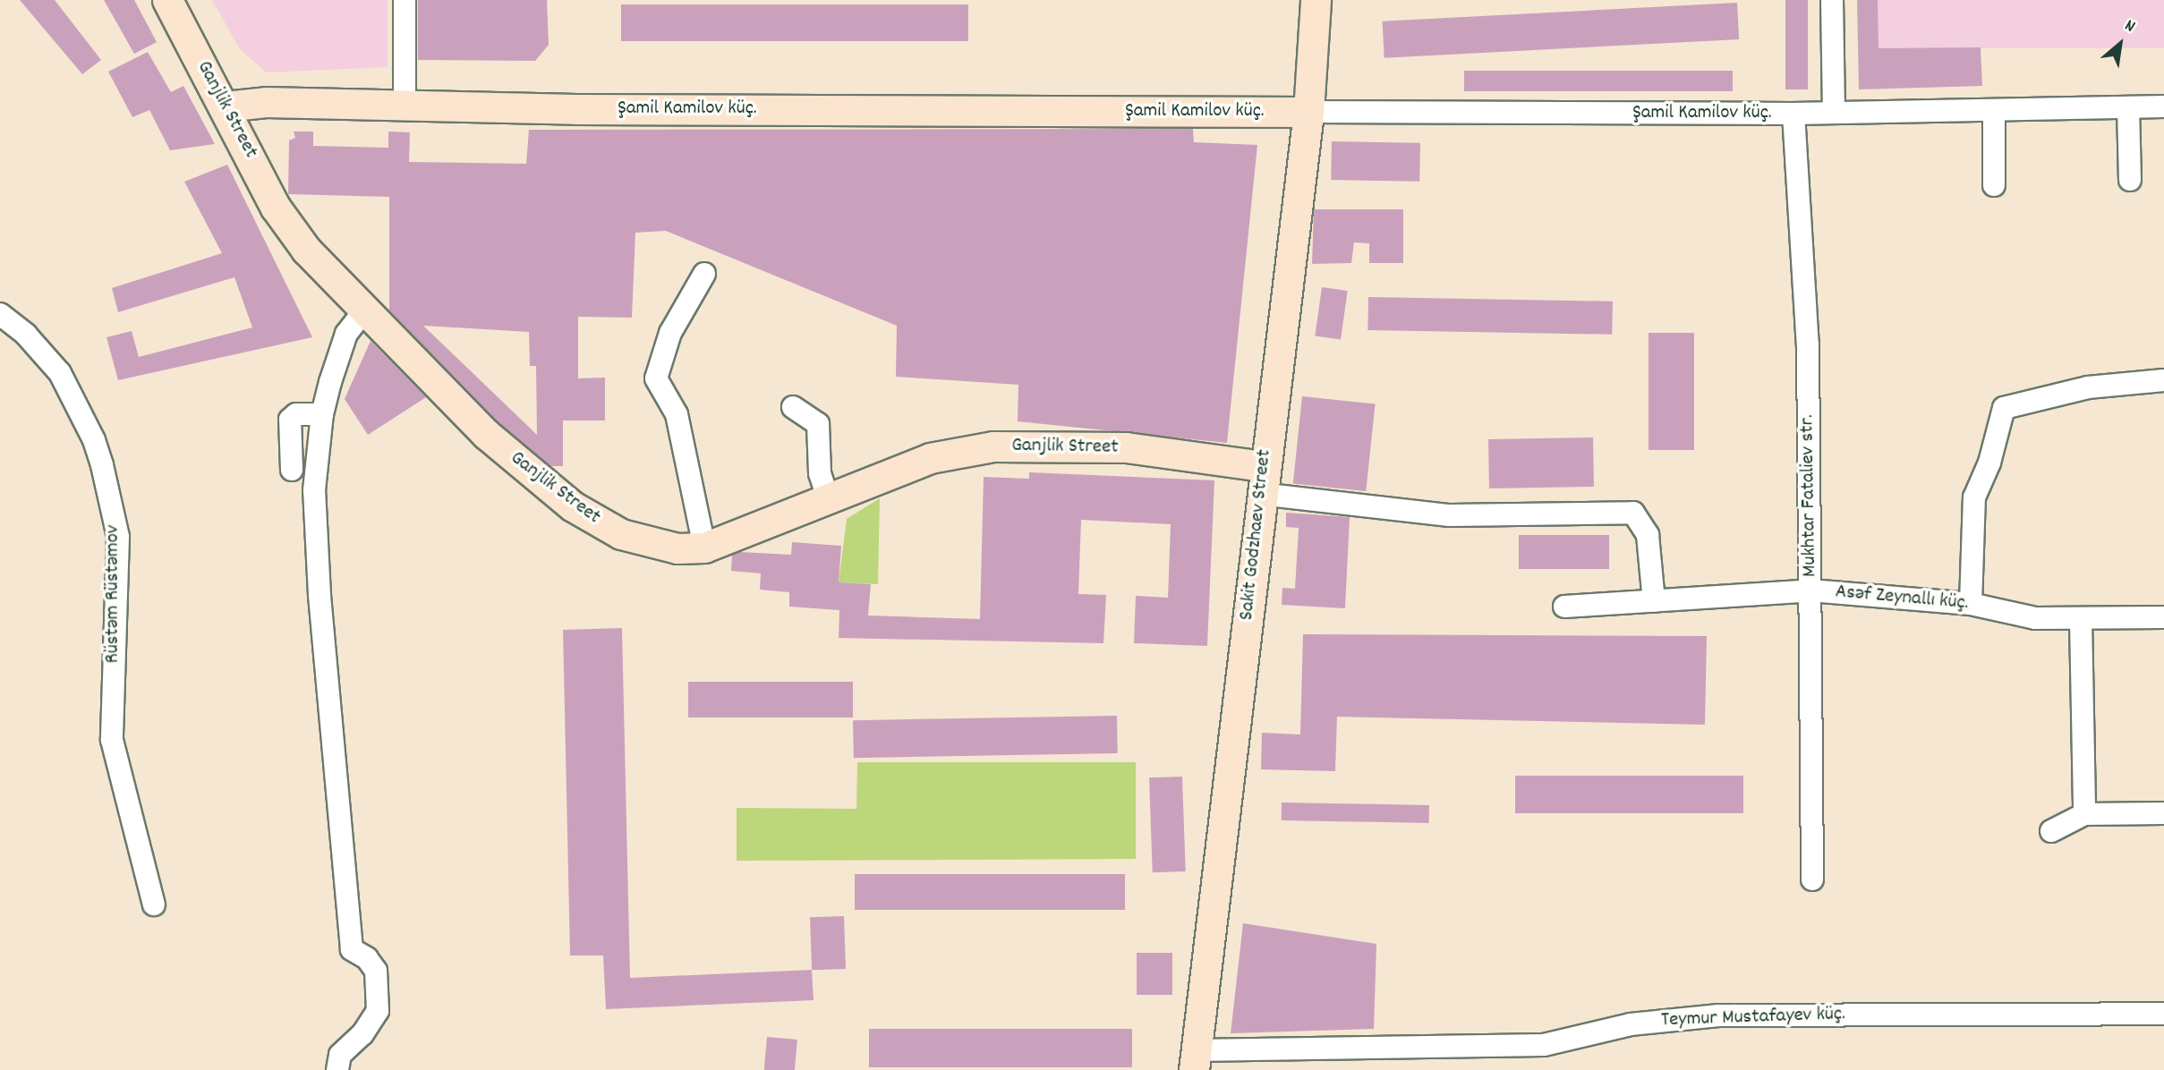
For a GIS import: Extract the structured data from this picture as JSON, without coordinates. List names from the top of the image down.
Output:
{
  "streets": {
    "street": [
      "Şamil Kamilov küç.",
      "Ganjlik Street",
      "Mukhtar Fataliev str.",
      "Sakit Godzhaev Street",
      "Rüstəm Rüstəmov",
      "Asəf Zeynallı küç.",
      "Teymur Mustafayev küç."
    ]
  },
  "crossings": [
    ["Şamil Kamilov küç.", "Ganjlik Street"],
    ["Şamil Kamilov küç.", "Mukhtar Fataliev str."],
    ["Şamil Kamilov küç.", "Sakit Godzhaev Street"],
    ["Ganjlik Street", "Sakit Godzhaev Street"],
    ["Mukhtar Fataliev str.", "Asəf Zeynallı küç."],
    ["Sakit Godzhaev Street", "Teymur Mustafayev küç."]
  ],
  "north": "top right"
}
